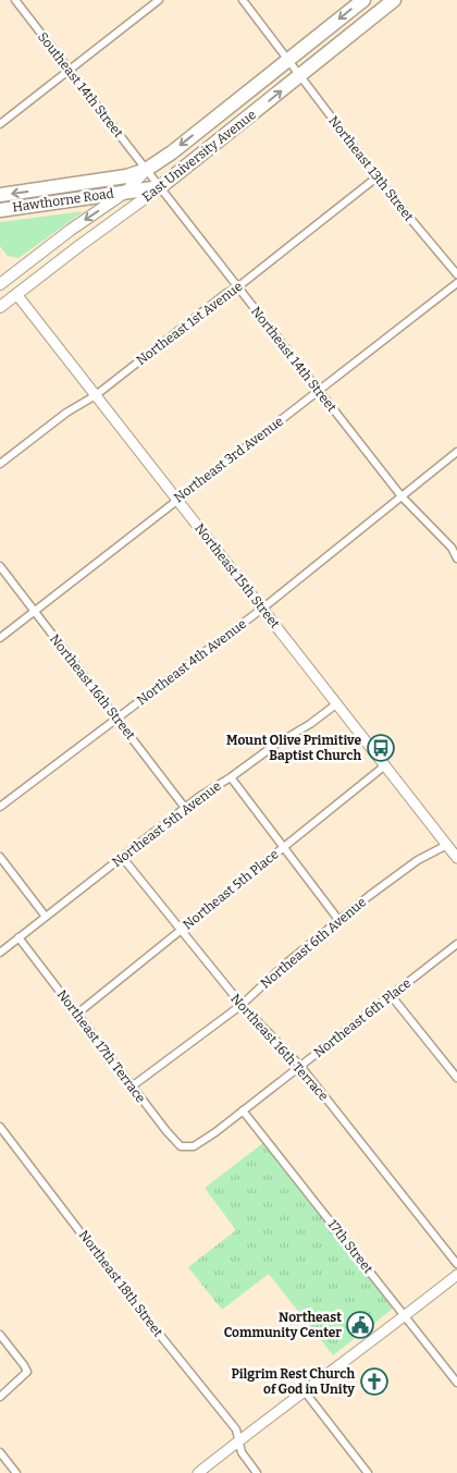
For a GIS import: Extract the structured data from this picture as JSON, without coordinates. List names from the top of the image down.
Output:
{
  "streets": {
    "highway": ["East University Avenue", "Hawthorne Road"],
    "street": [
      "Southeast 14th Street",
      "Northeast 13th Street",
      "Northeast 1st Avenue",
      "Northeast 14th Street",
      "Northeast 3rd Avenue",
      "Northeast 15th Street",
      "Northeast 4th Avenue",
      "Northeast 16th Street",
      "Northeast 5th Avenue",
      "Northeast 5th Place",
      "Northeast 6th Avenue",
      "Northeast 6th Place",
      "Northeast 17th Terrace",
      "Northeast 16th Terrace",
      "17th Street",
      "Northeast 18th Street"
    ]
  },
  "crossings": [
    ["Southeast 14th Street", "East University Avenue"],
    ["Southeast 14th Street", "Hawthorne Road"],
    ["Southeast 14th Street", "Northeast 14th Street"],
    ["East University Avenue", "Northeast 13th Street"],
    ["East University Avenue", "Hawthorne Road"],
    ["East University Avenue", "Northeast 14th Street"],
    ["East University Avenue", "Northeast 15th Street"],
    ["Northeast 13th Street", "Northeast 1st Avenue"],
    ["Hawthorne Road", "Northeast 14th Street"],
    ["Northeast 1st Avenue", "Northeast 14th Street"],
    ["Northeast 1st Avenue", "Northeast 15th Street"],
    ["Northeast 14th Street", "Northeast 3rd Avenue"],
    ["Northeast 14th Street", "Northeast 4th Avenue"],
    ["Northeast 3rd Avenue", "Northeast 15th Street"],
    ["Northeast 3rd Avenue", "Northeast 16th Street"],
    ["Northeast 15th Street", "Northeast 4th Avenue"],
    ["Northeast 15th Street", "Northeast 5th Avenue"],
    ["Northeast 15th Street", "Northeast 5th Place"],
    ["Northeast 15th Street", "Northeast 6th Avenue"],
    ["Northeast 4th Avenue", "Northeast 16th Street"],
    ["Northeast 16th Street", "Northeast 5th Avenue"],
    ["Northeast 5th Avenue", "Northeast 17th Terrace"],
    ["Northeast 5th Avenue", "Northeast 16th Terrace"],
    ["Northeast 5th Place", "Northeast 17th Terrace"],
    ["Northeast 5th Place", "Northeast 16th Terrace"],
    ["Northeast 6th Avenue", "Northeast 17th Terrace"],
    ["Northeast 6th Avenue", "Northeast 16th Terrace"],
    ["Northeast 6th Place", "Northeast 17th Terrace"],
    ["Northeast 6th Place", "Northeast 16th Terrace"],
    ["Northeast 6th Place", "17th Street"]
  ],
  "places": {
    "bus stop": ["Mount Olive Primitive Baptist Church"],
    "public building": ["Northeast Community Center"],
    "church": ["Pilgrim Rest Church of God in Unity"]
  }
}
